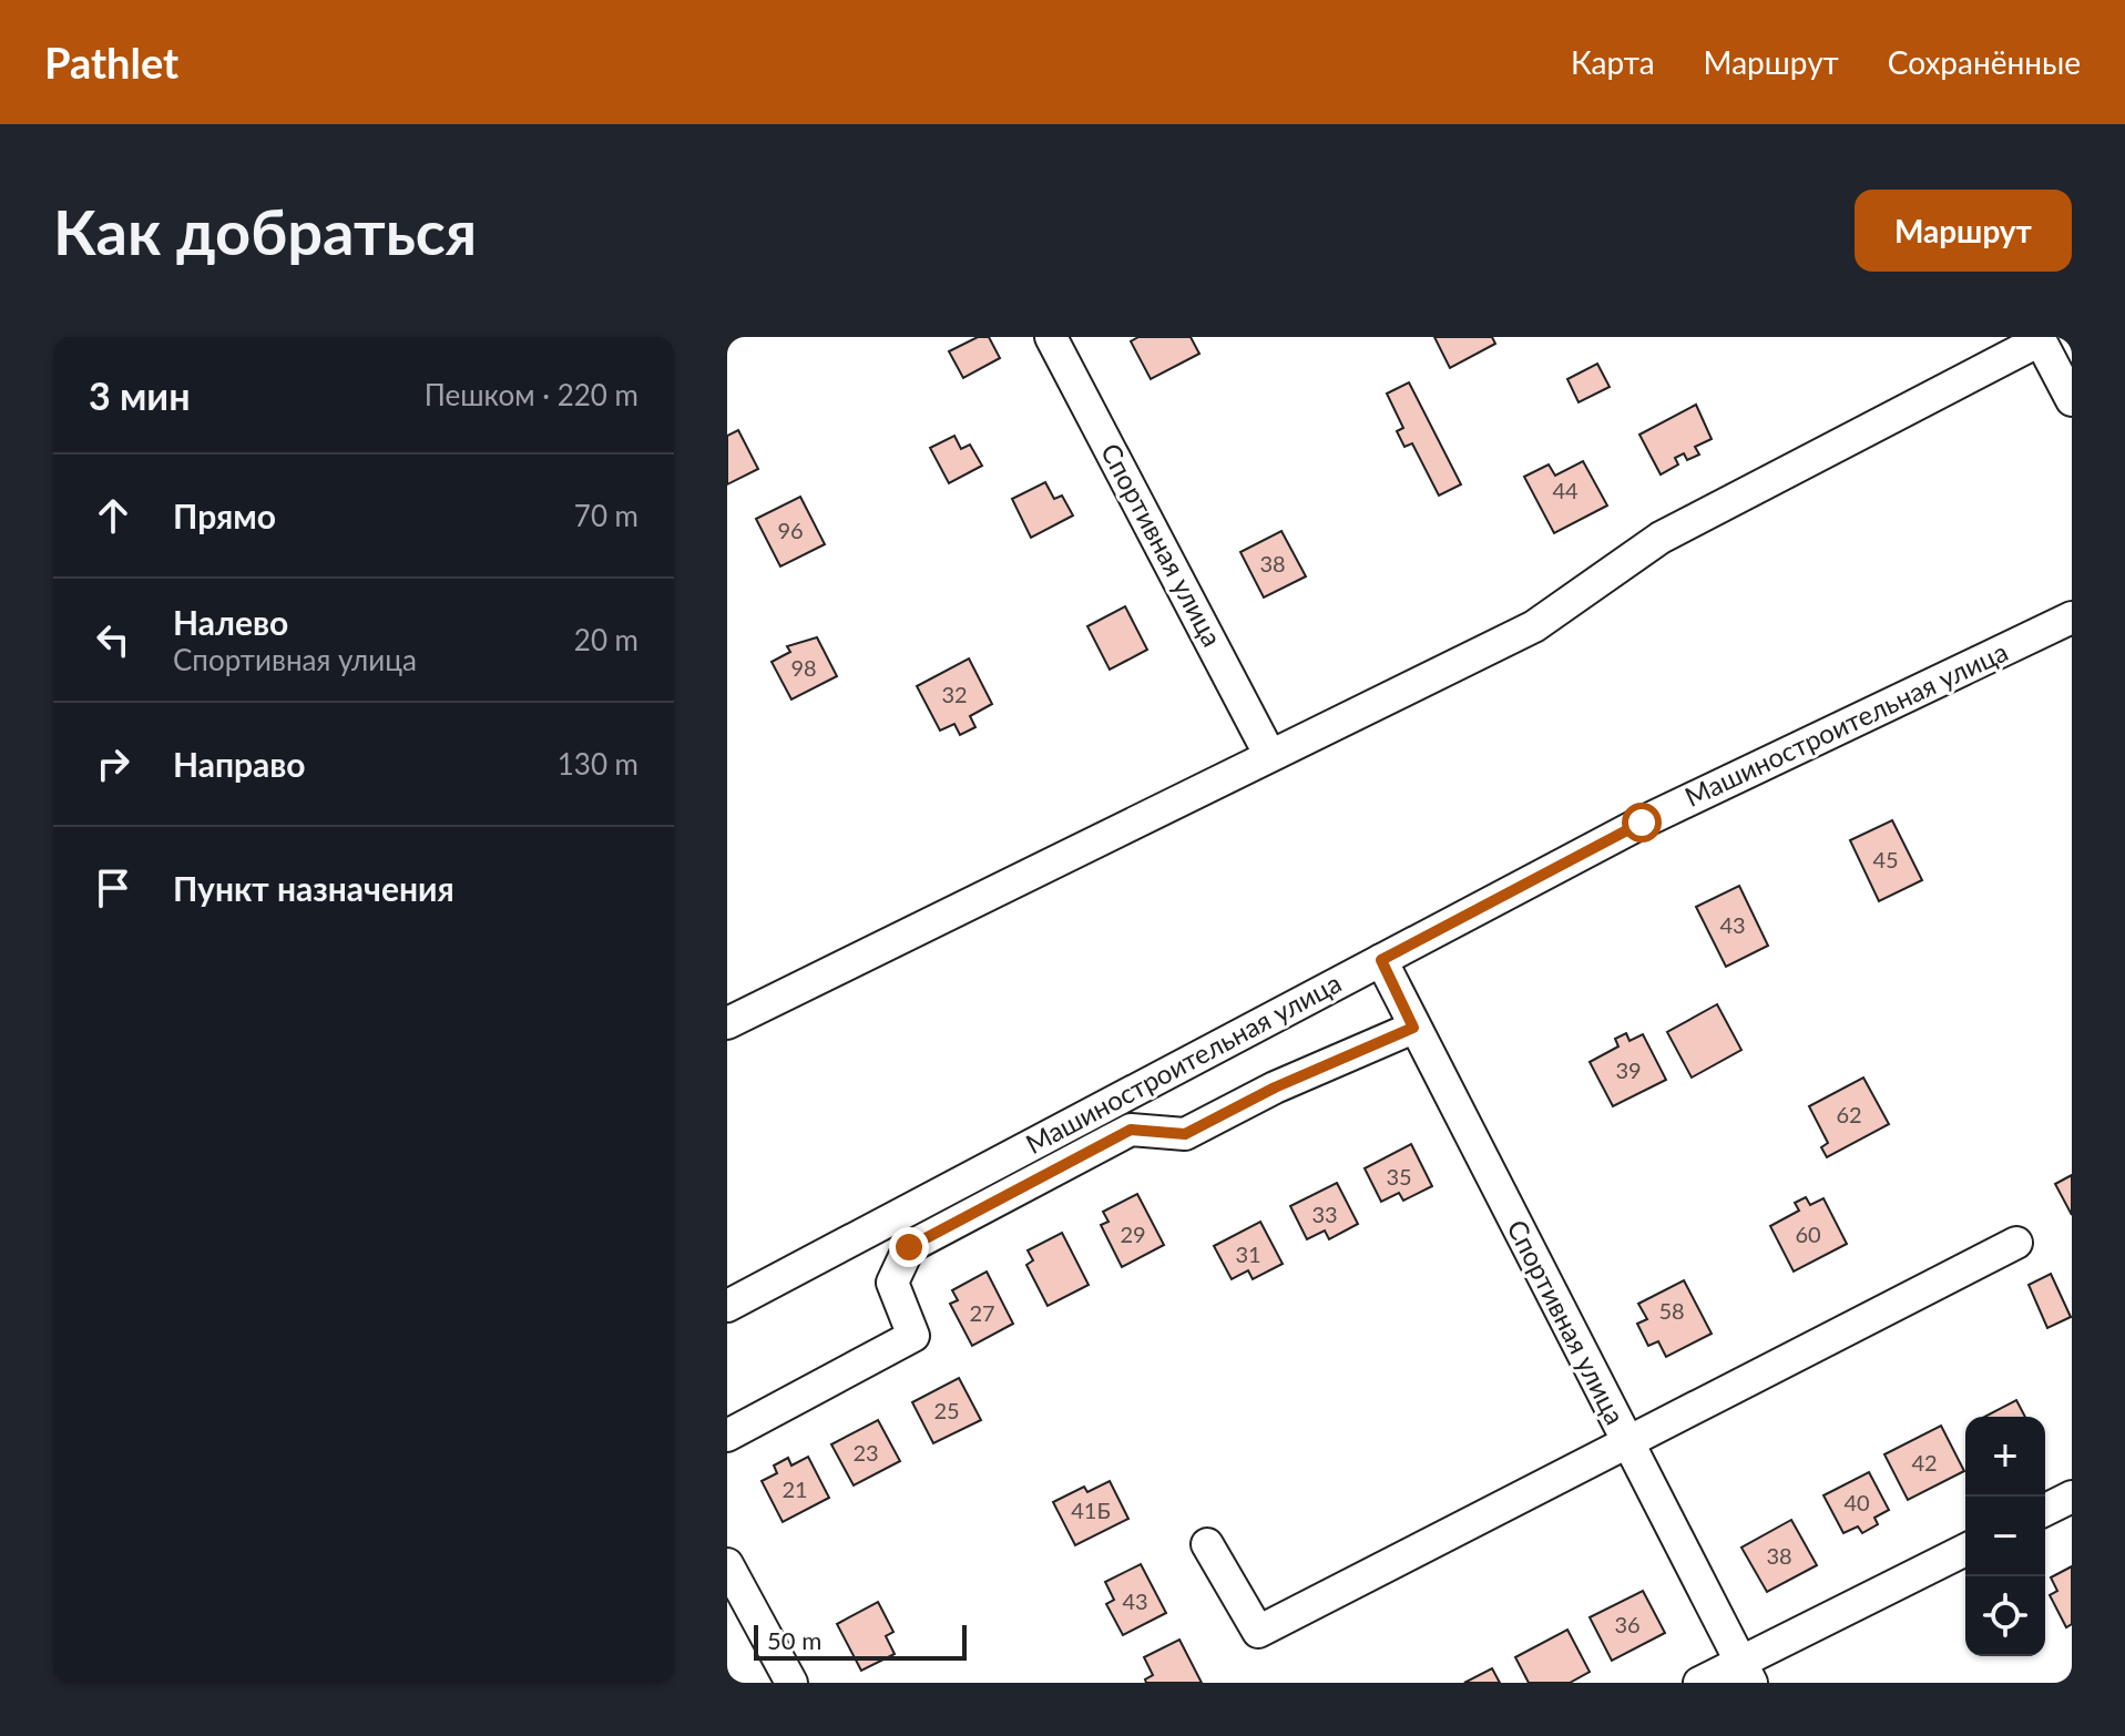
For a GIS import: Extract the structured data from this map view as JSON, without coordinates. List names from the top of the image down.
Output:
{
  "streets": {
    "street": ["Спортивная улица", "Машиностроительная улица"]
  },
  "crossings": [
    ["Спортивная улица", "Машиностроительная улица"]
  ],
  "house_numbers": [
    "44",
    "96",
    "38",
    "98",
    "32",
    "45",
    "43",
    "39",
    "62",
    "35",
    "33",
    "29",
    "60",
    "31",
    "58",
    "27",
    "25",
    "23",
    "42",
    "21",
    "40",
    "41Б",
    "38",
    "43",
    "36"
  ],
  "scale_bar": "50 m",
  "page": {
    "header": "Pathlet",
    "nav": ["Карта", "Маршрут", "Сохранённые"],
    "buttons": "Маршрут",
    "title": "Как добраться",
    "heading": ["3 мин", "Пешком · 220 m"],
    "list": [
      ["Прямо", "70 m"],
      ["Налево", "Спортивная улица", "20 m"],
      ["Направо", "130 m"],
      "Пункт назначения"
    ],
    "map_buttons": ["+", "−"],
    "scale": "50 m"
  }
}
